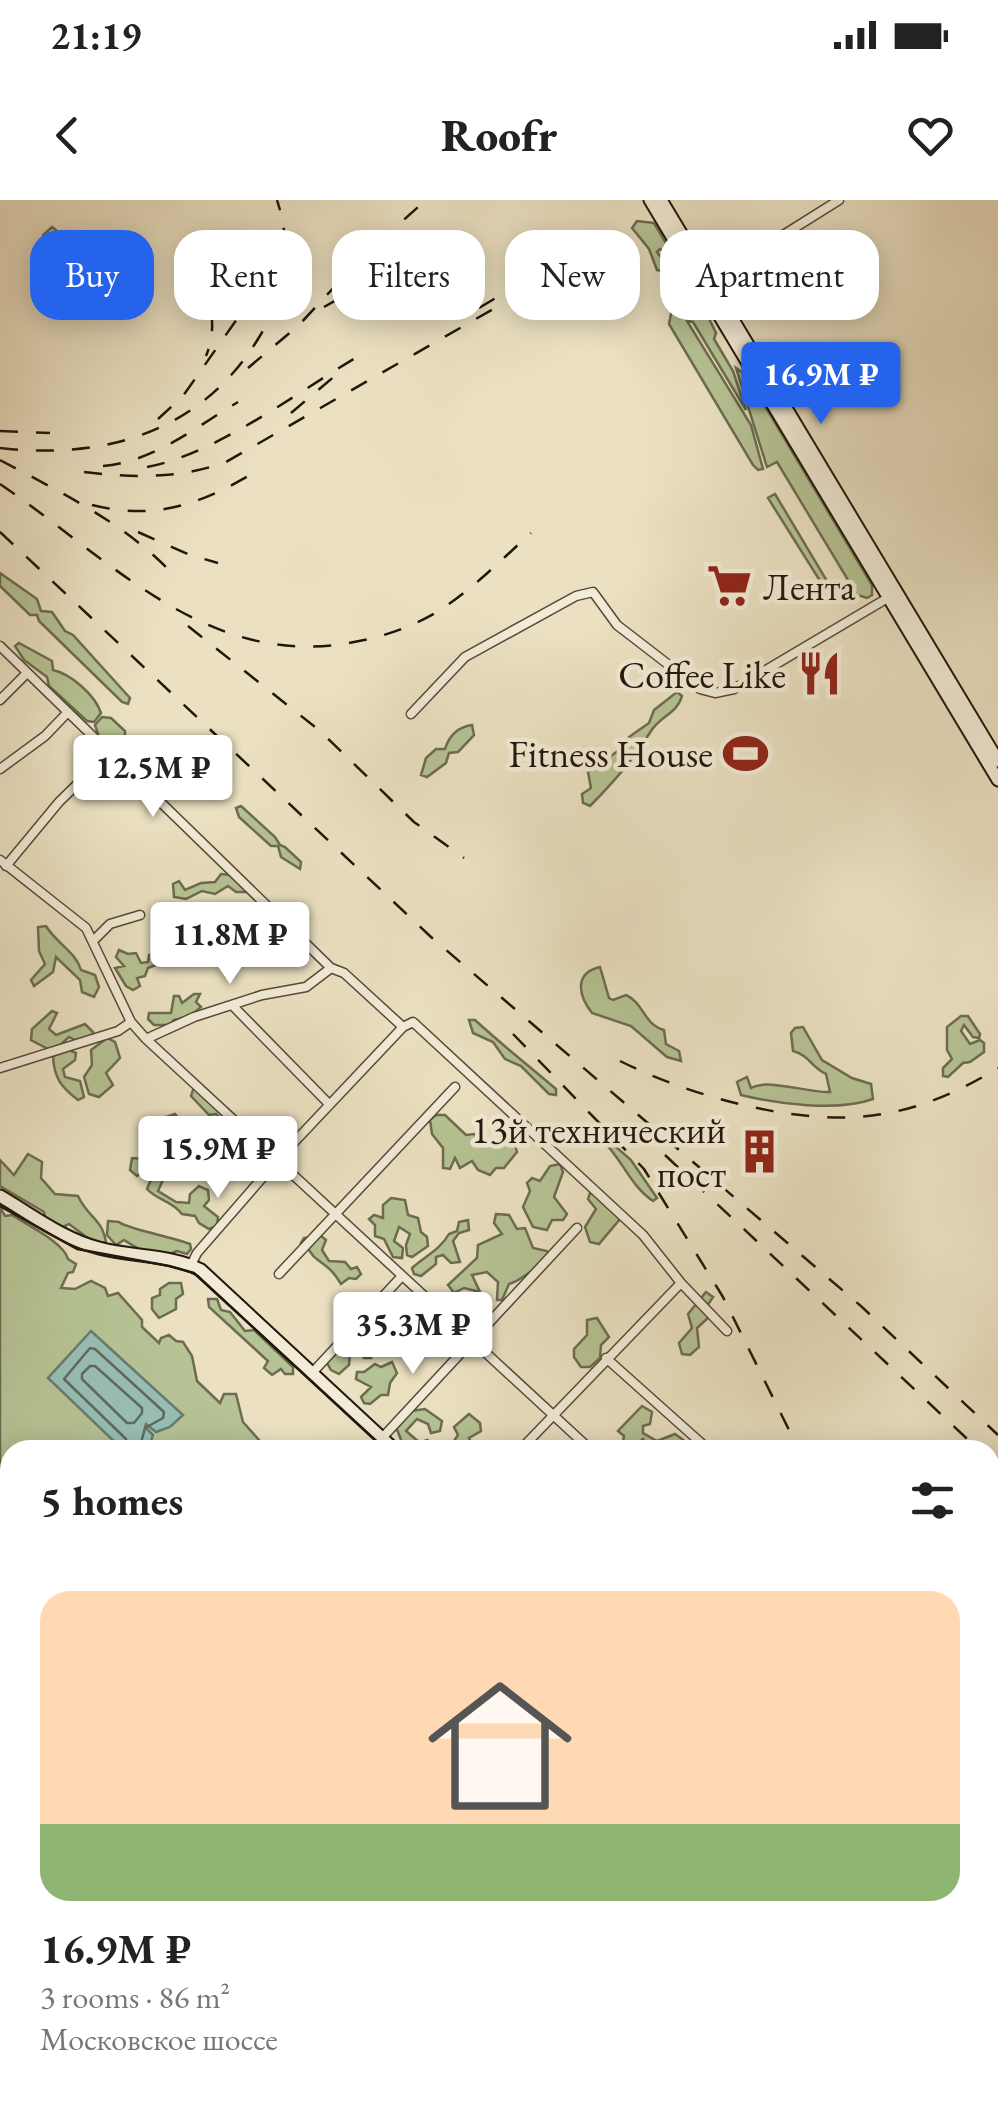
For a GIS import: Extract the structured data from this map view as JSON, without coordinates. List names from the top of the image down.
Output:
{
  "places": {
    "supermarket": ["Лента"],
    "restaurant": ["Coffee Like"],
    "sports": ["Fitness House"],
    "building": ["13й технический пост"]
  },
  "page": {
    "status": "21:19",
    "header": "Roofr",
    "chip": [
      "Buy",
      "Rent",
      "Filters",
      "New",
      "Apartment"
    ],
    "price": [
      "16.9M ₽",
      "12.5M ₽",
      "11.8M ₽",
      "15.9M ₽",
      "35.3M ₽"
    ],
    "heading": "5 homes",
    "list": [
      {
        "name": "16.9M ₽",
        "note": "3 rooms · 86 m² · Московское шоссе"
      }
    ]
  }
}
